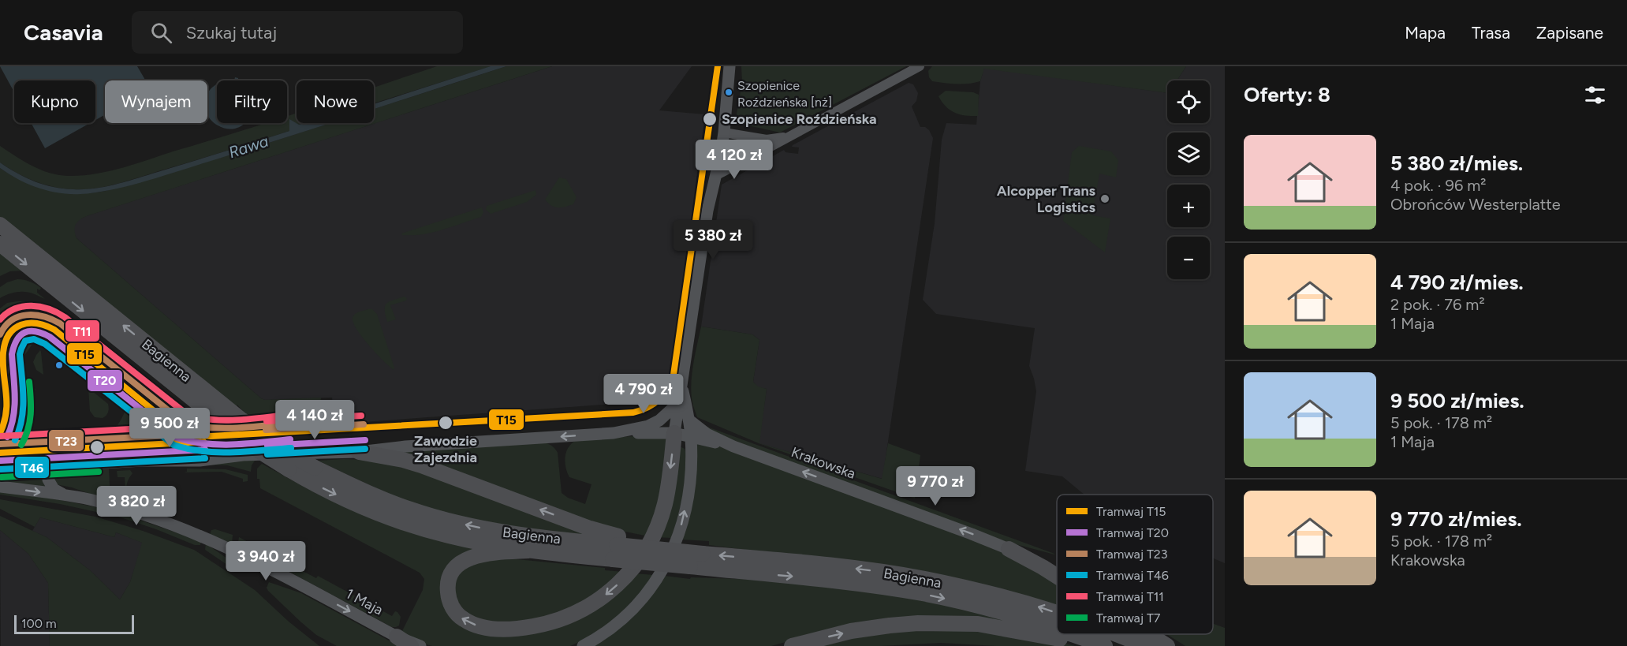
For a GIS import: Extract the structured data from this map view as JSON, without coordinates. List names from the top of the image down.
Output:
{
  "streets": {
    "main road": ["Bagienna"],
    "street": ["Krakowska", "1 Maja"]
  },
  "one_way": ["Krakowska"],
  "water": ["Rawa"],
  "places": [
    "Szopienice Roździeńska [nż]",
    "Szopienice Roździeńska",
    "Alcopper Trans Logistics",
    "Zawodzie Zajezdnia"
  ],
  "lines": [
    "tram line T15",
    "tram line T11",
    "tram line T23",
    "tram line T20",
    "tram line T46",
    "tram line T7"
  ],
  "legend": [
    "Tramwaj T15",
    "Tramwaj T20",
    "Tramwaj T23",
    "Tramwaj T46",
    "Tramwaj T11",
    "Tramwaj T7"
  ],
  "scale_bar": "100 m",
  "page": {
    "header": "Casavia",
    "search": "Szukaj tutaj",
    "nav": ["Mapa", "Trasa", "Zapisane"],
    "heading": "Oferty: 8",
    "map_buttons": ["+", "−"],
    "chip": [
      "Kupno",
      "Wynajem",
      "Filtry",
      "Nowe"
    ],
    "list": [
      {
        "name": "5 380 zł/mies.",
        "note": "4 pok. · 96 m² · Obrońców Westerplatte"
      },
      {
        "name": "4 790 zł/mies.",
        "note": "2 pok. · 76 m² · 1 Maja"
      },
      {
        "name": "9 500 zł/mies.",
        "note": "5 pok. · 178 m² · 1 Maja"
      },
      {
        "name": "9 770 zł/mies.",
        "note": "5 pok. · 178 m² · Krakowska"
      }
    ],
    "price": [
      "4 120 zł",
      "5 380 zł",
      "4 790 zł",
      "4 140 zł",
      "9 500 zł",
      "9 770 zł",
      "3 820 zł",
      "3 940 zł"
    ],
    "scale": "100 m"
  }
}
